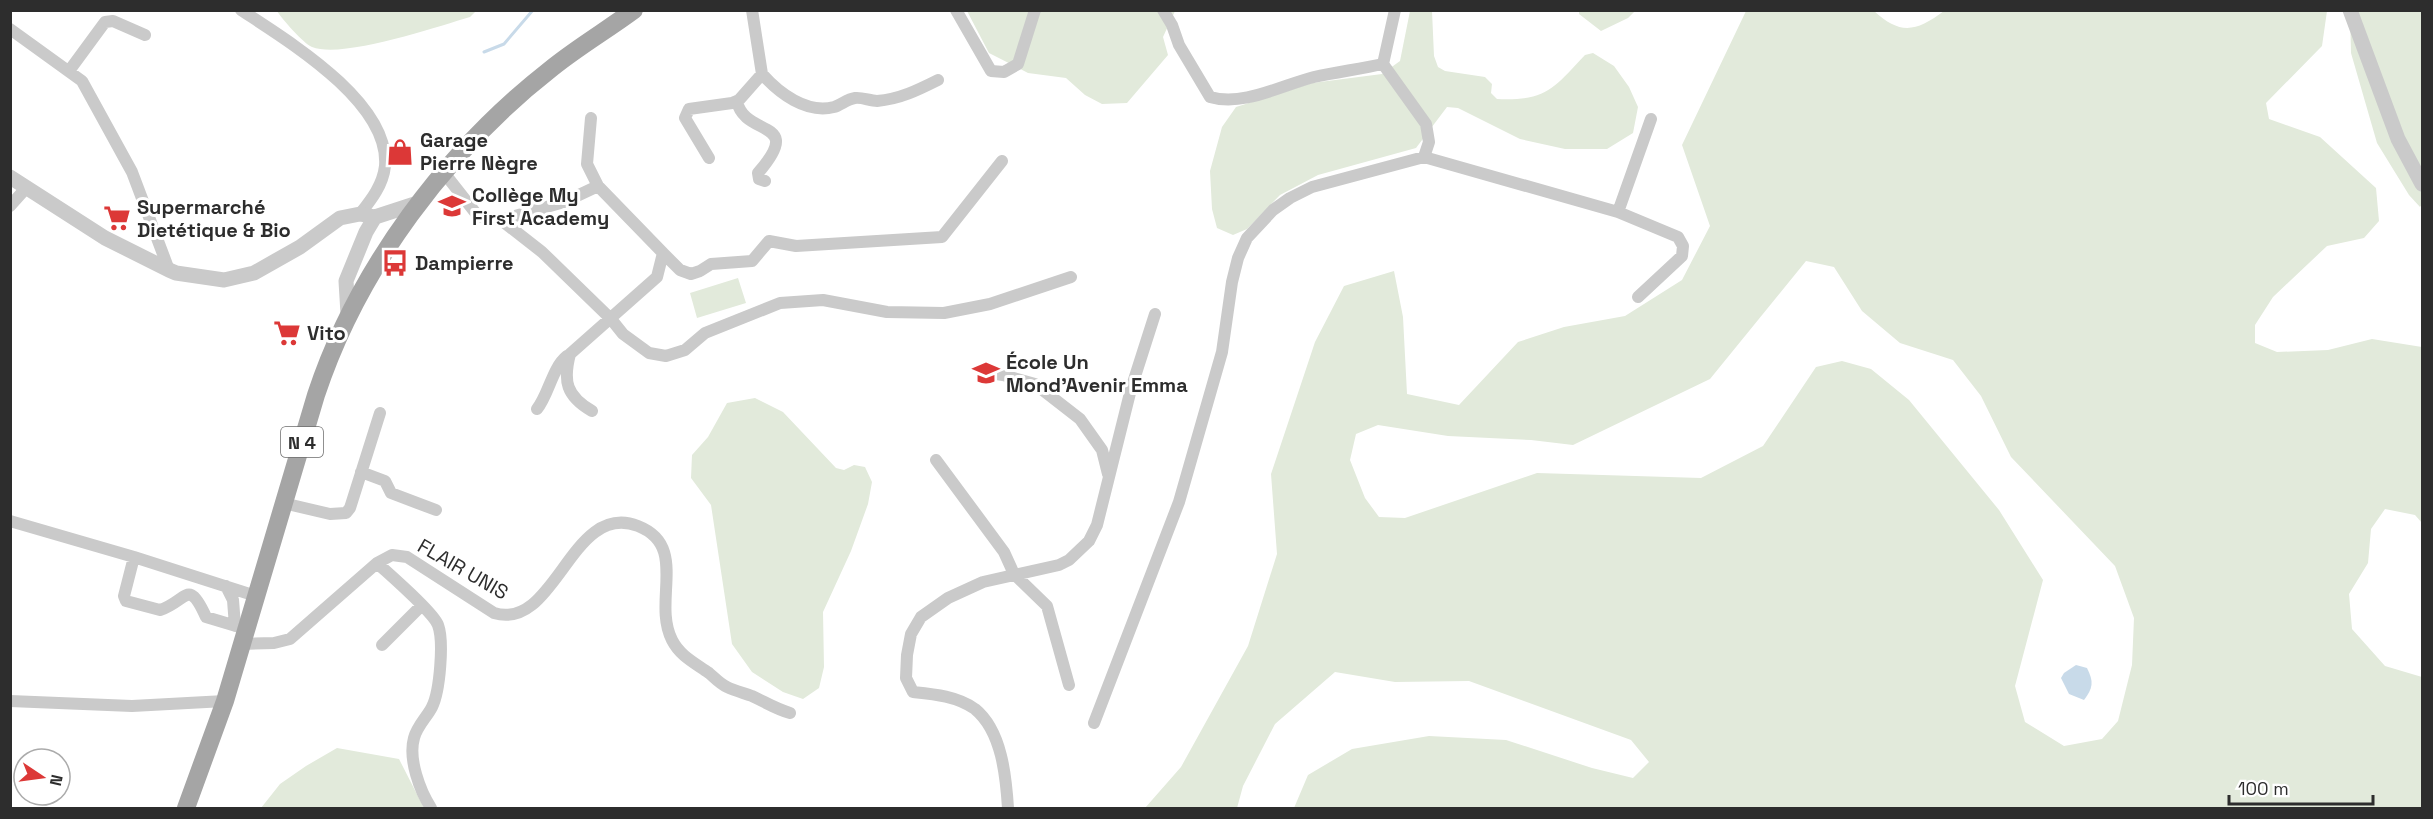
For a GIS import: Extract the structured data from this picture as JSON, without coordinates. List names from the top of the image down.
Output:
{
  "streets": {
    "main road": ["N 4"],
    "street": ["FLAIR UNIS"]
  },
  "crossings": [
    ["N 4", "FLAIR UNIS"]
  ],
  "places": {
    "shop": ["Garage Pierre Nègre"],
    "school or university": ["Collège My First Academy", "École Un Mond'Avenir Emma"],
    "supermarket": ["Supermarché Dietétique & Bio", "Vito"],
    "bus stop": ["Dampierre"]
  },
  "scale_bar": "100 m",
  "north": "right"
}
